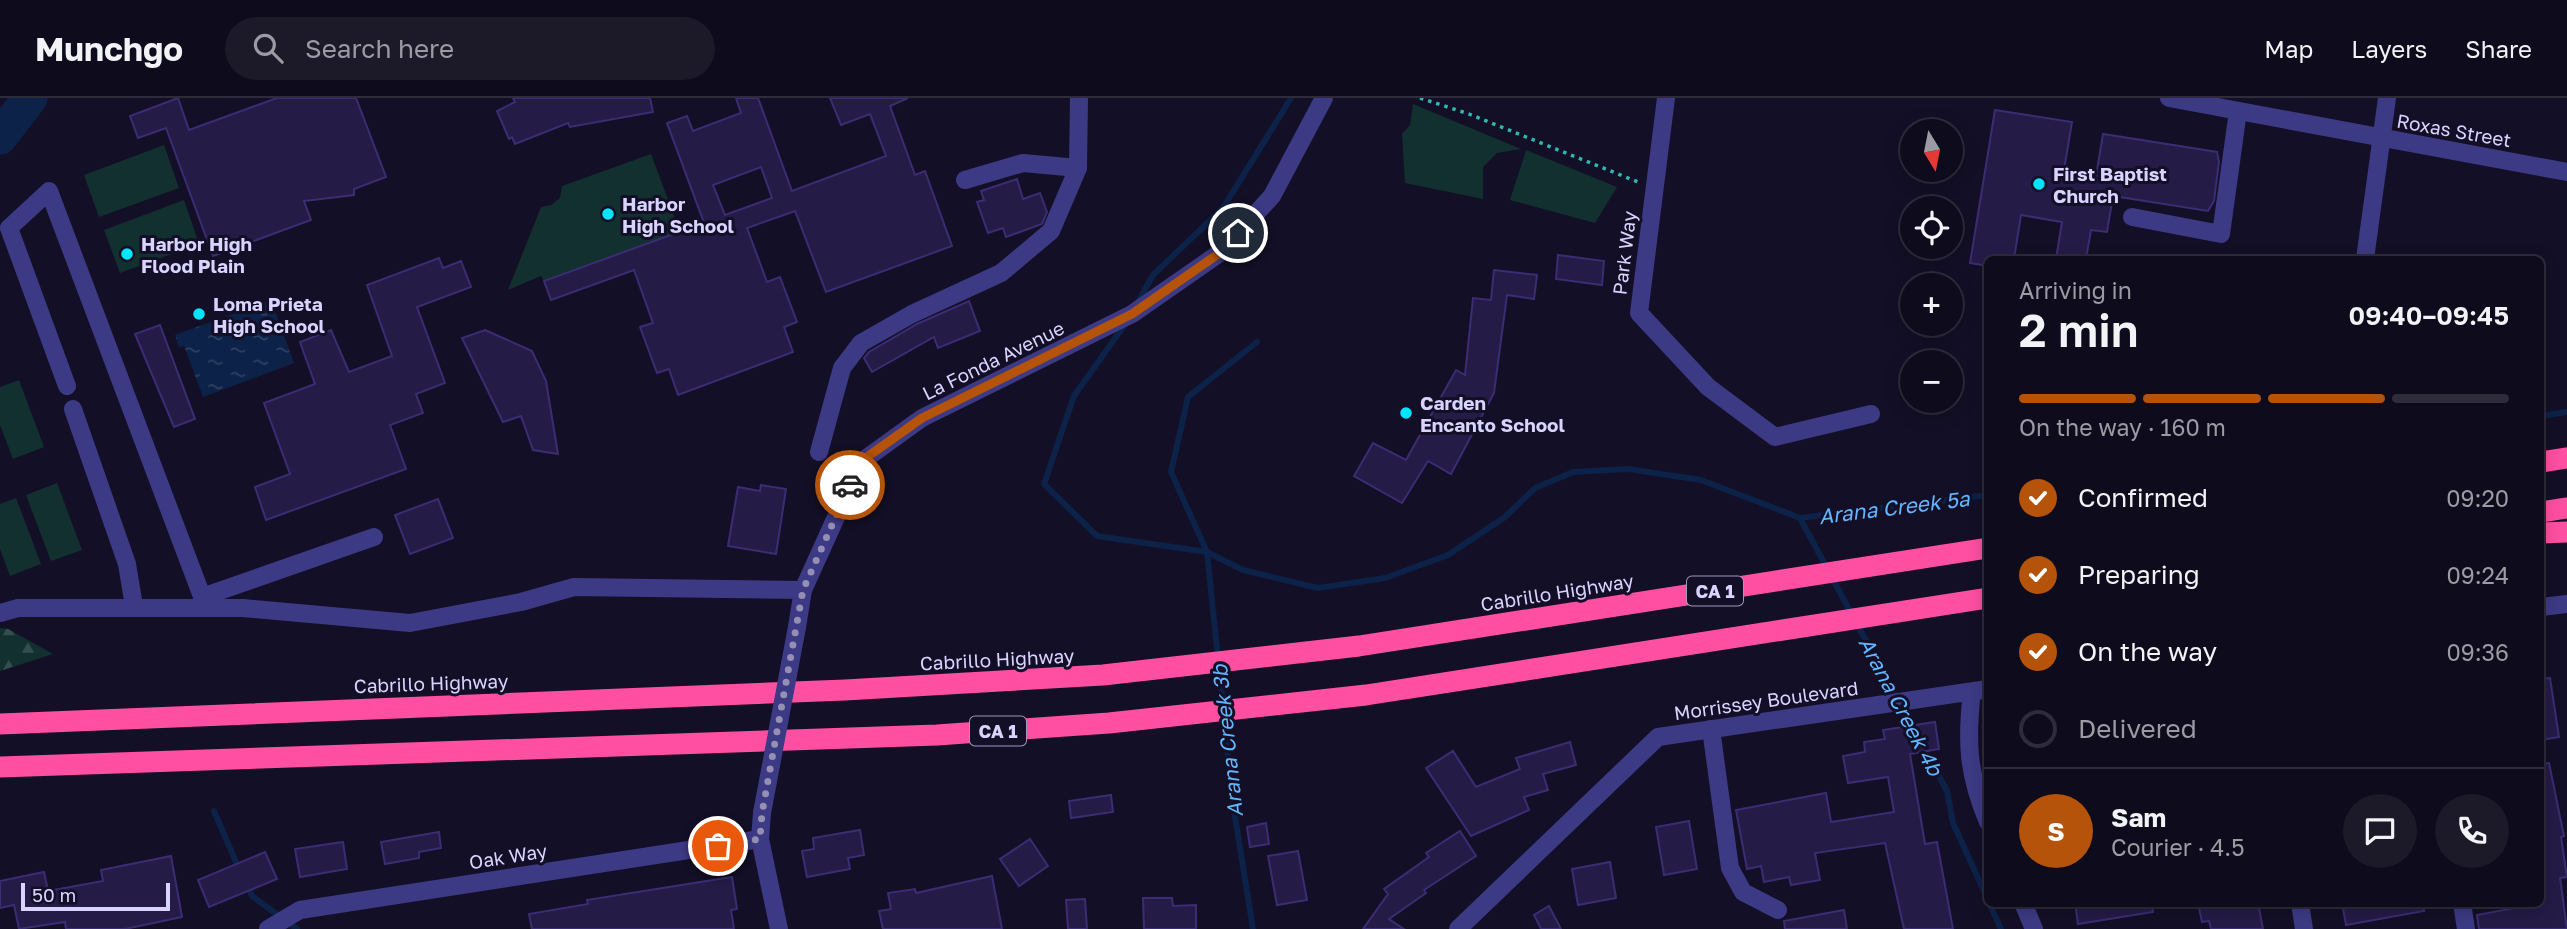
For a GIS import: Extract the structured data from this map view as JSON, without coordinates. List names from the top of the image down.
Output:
{
  "streets": {
    "highway": ["CA 1", "Cabrillo Highway"],
    "street": [
      "Roxas Street",
      "Park Way",
      "La Fonda Avenue",
      "Morrissey Boulevard",
      "Oak Way"
    ]
  },
  "crossings": [
    ["La Fonda Avenue", "Oak Way"]
  ],
  "water": ["Arana Creek 5a", "Arana Creek 4b", "Arana Creek 3b"],
  "places": [
    "First Baptist Church",
    "Harbor High School",
    "Harbor High Flood Plain",
    "Loma Prieta High School",
    "Carden Encanto School"
  ],
  "scale_bar": "50 m",
  "north": "bottom",
  "page": {
    "header": "Munchgo",
    "search": "Search here",
    "nav": ["Map", "Layers", "Share"],
    "map_buttons": ["+", "−"],
    "heading": ["2 min", "Arriving in", "09:40–09:45"],
    "panel": ["Sam", "Courier · 4.5"],
    "bar": "On the way · 160 m",
    "list": [
      ["Confirmed", "09:20"],
      ["Preparing", "09:24"],
      ["On the way", "09:36"],
      "Delivered"
    ],
    "round": "S",
    "scale": "50 m"
  }
}
